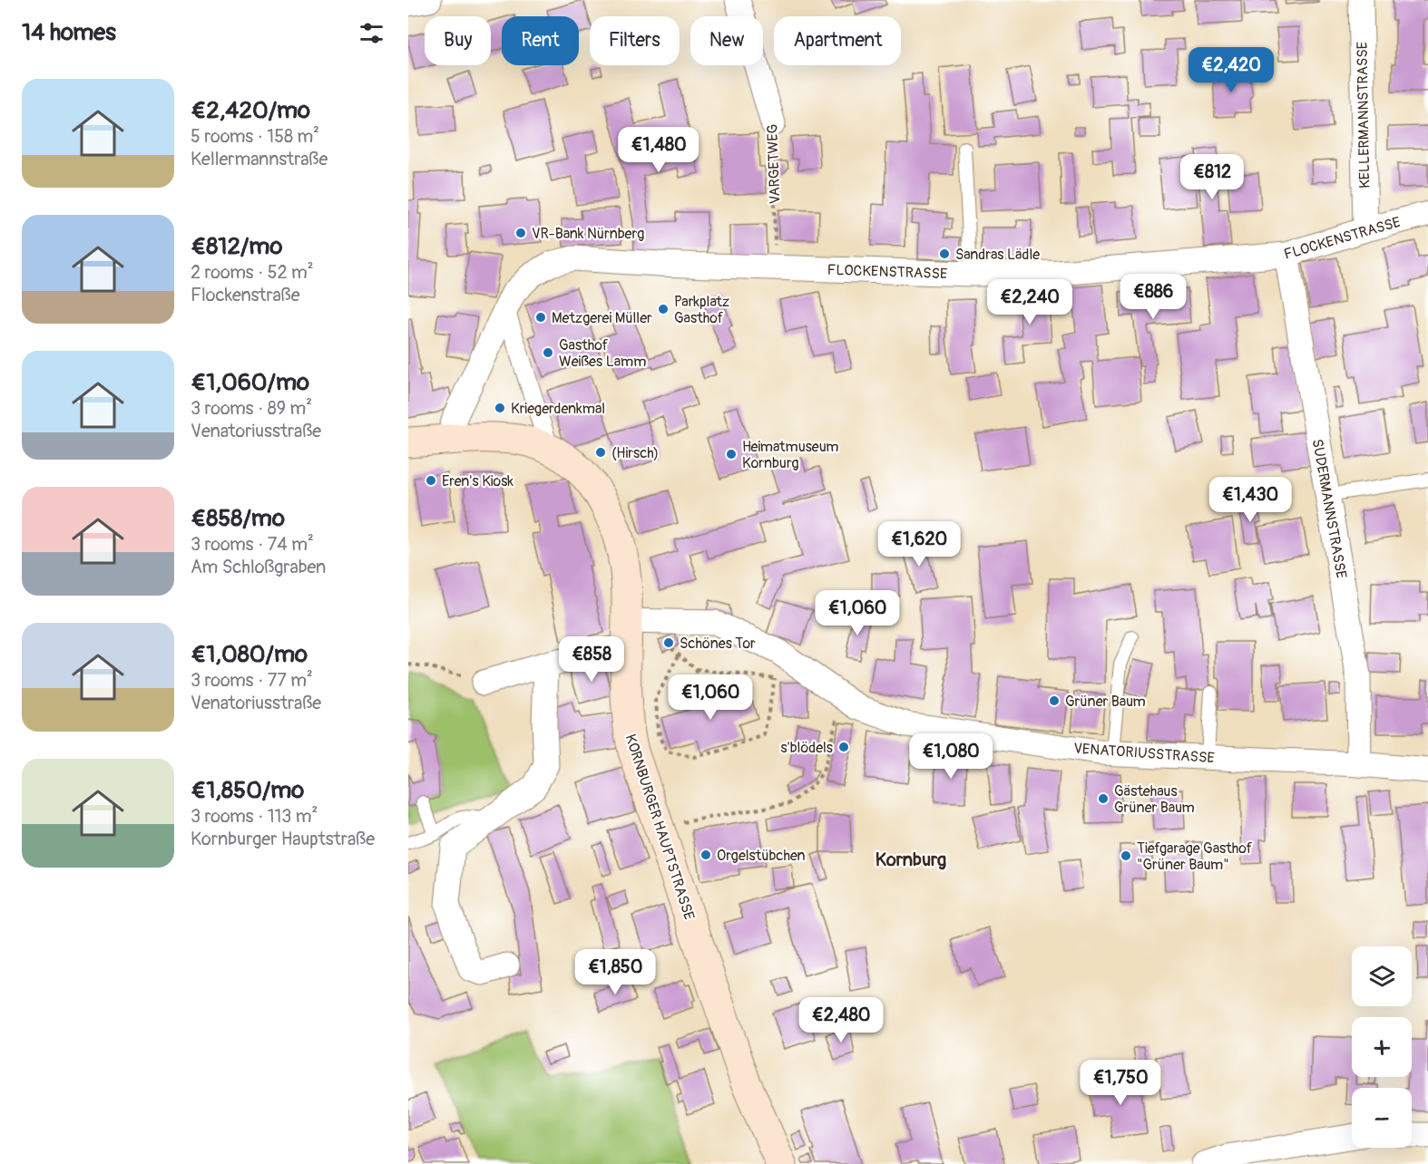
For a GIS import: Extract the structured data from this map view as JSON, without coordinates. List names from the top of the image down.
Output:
{
  "streets": {
    "main road": ["KORNBURGER HAUPTSTRASSE"],
    "street": [
      "KELLERMANNSTRASSE",
      "VARGETWEG",
      "FLOCKENSTRASSE",
      "SUDERMANNSTRASSE",
      "VENATORIUSSTRASSE"
    ]
  },
  "crossings": [
    ["KELLERMANNSTRASSE", "FLOCKENSTRASSE"],
    ["VARGETWEG", "FLOCKENSTRASSE"],
    ["FLOCKENSTRASSE", "SUDERMANNSTRASSE"],
    ["FLOCKENSTRASSE", "KORNBURGER HAUPTSTRASSE"],
    ["SUDERMANNSTRASSE", "VENATORIUSSTRASSE"],
    ["VENATORIUSSTRASSE", "KORNBURGER HAUPTSTRASSE"]
  ],
  "districts": ["Kornburg"],
  "places": [
    "VR-Bank Nürnberg",
    "Sandras Lädle",
    "Parkplatz Gasthof",
    "Metzgerei Müller",
    "Gasthof Weißes Lamm",
    "Kriegerdenkmal",
    "(Hirsch)",
    "Heimatmuseum Kornburg",
    "Eren's Kiosk",
    "Schönes Tor",
    "Grüner Baum",
    "s'blödels",
    "Gästehaus Grüner Baum",
    "Orgelstübchen",
    "Tiefgarage Gasthof \"Grüner Baum\""
  ],
  "page": {
    "heading": "14 homes",
    "chip": [
      "Buy",
      "Rent",
      "Filters",
      "New",
      "Apartment"
    ],
    "price": [
      "€2,420",
      "€1,480",
      "€812",
      "€886",
      "€2,240",
      "€1,430",
      "€1,620",
      "€1,060",
      "€858",
      "€1,060",
      "€1,080",
      "€1,850",
      "€2,480",
      "€1,750"
    ],
    "list": [
      {
        "name": "€2,420/mo",
        "note": "5 rooms · 158 m² · Kellermannstraße"
      },
      {
        "name": "€812/mo",
        "note": "2 rooms · 52 m² · Flockenstraße"
      },
      {
        "name": "€1,060/mo",
        "note": "3 rooms · 89 m² · Venatoriusstraße"
      },
      {
        "name": "€858/mo",
        "note": "3 rooms · 74 m² · Am Schloßgraben"
      },
      {
        "name": "€1,080/mo",
        "note": "3 rooms · 77 m² · Venatoriusstraße"
      },
      {
        "name": "€1,850/mo",
        "note": "3 rooms · 113 m² · Kornburger Hauptstraße"
      }
    ],
    "map_buttons": ["+", "−"]
  }
}
